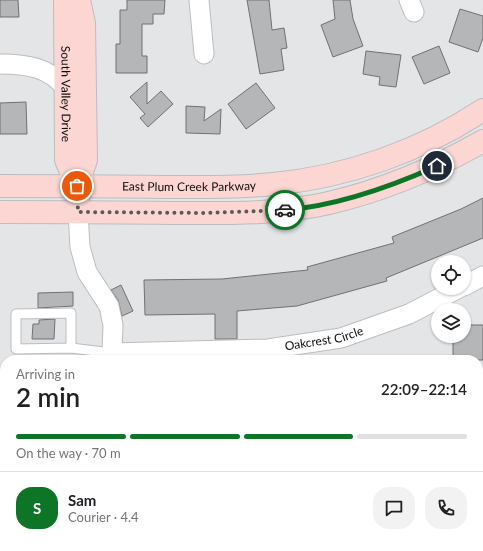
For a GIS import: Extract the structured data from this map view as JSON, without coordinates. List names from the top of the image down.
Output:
{
  "streets": {
    "main road": ["South Valley Drive", "East Plum Creek Parkway"],
    "street": ["Oakcrest Circle"]
  },
  "crossings": [
    ["South Valley Drive", "East Plum Creek Parkway"]
  ],
  "page": {
    "heading": ["2 min", "Arriving in", "22:09–22:14"],
    "panel": ["Sam", "Courier · 4.4"],
    "bar": "On the way · 70 m",
    "round": "S"
  }
}
